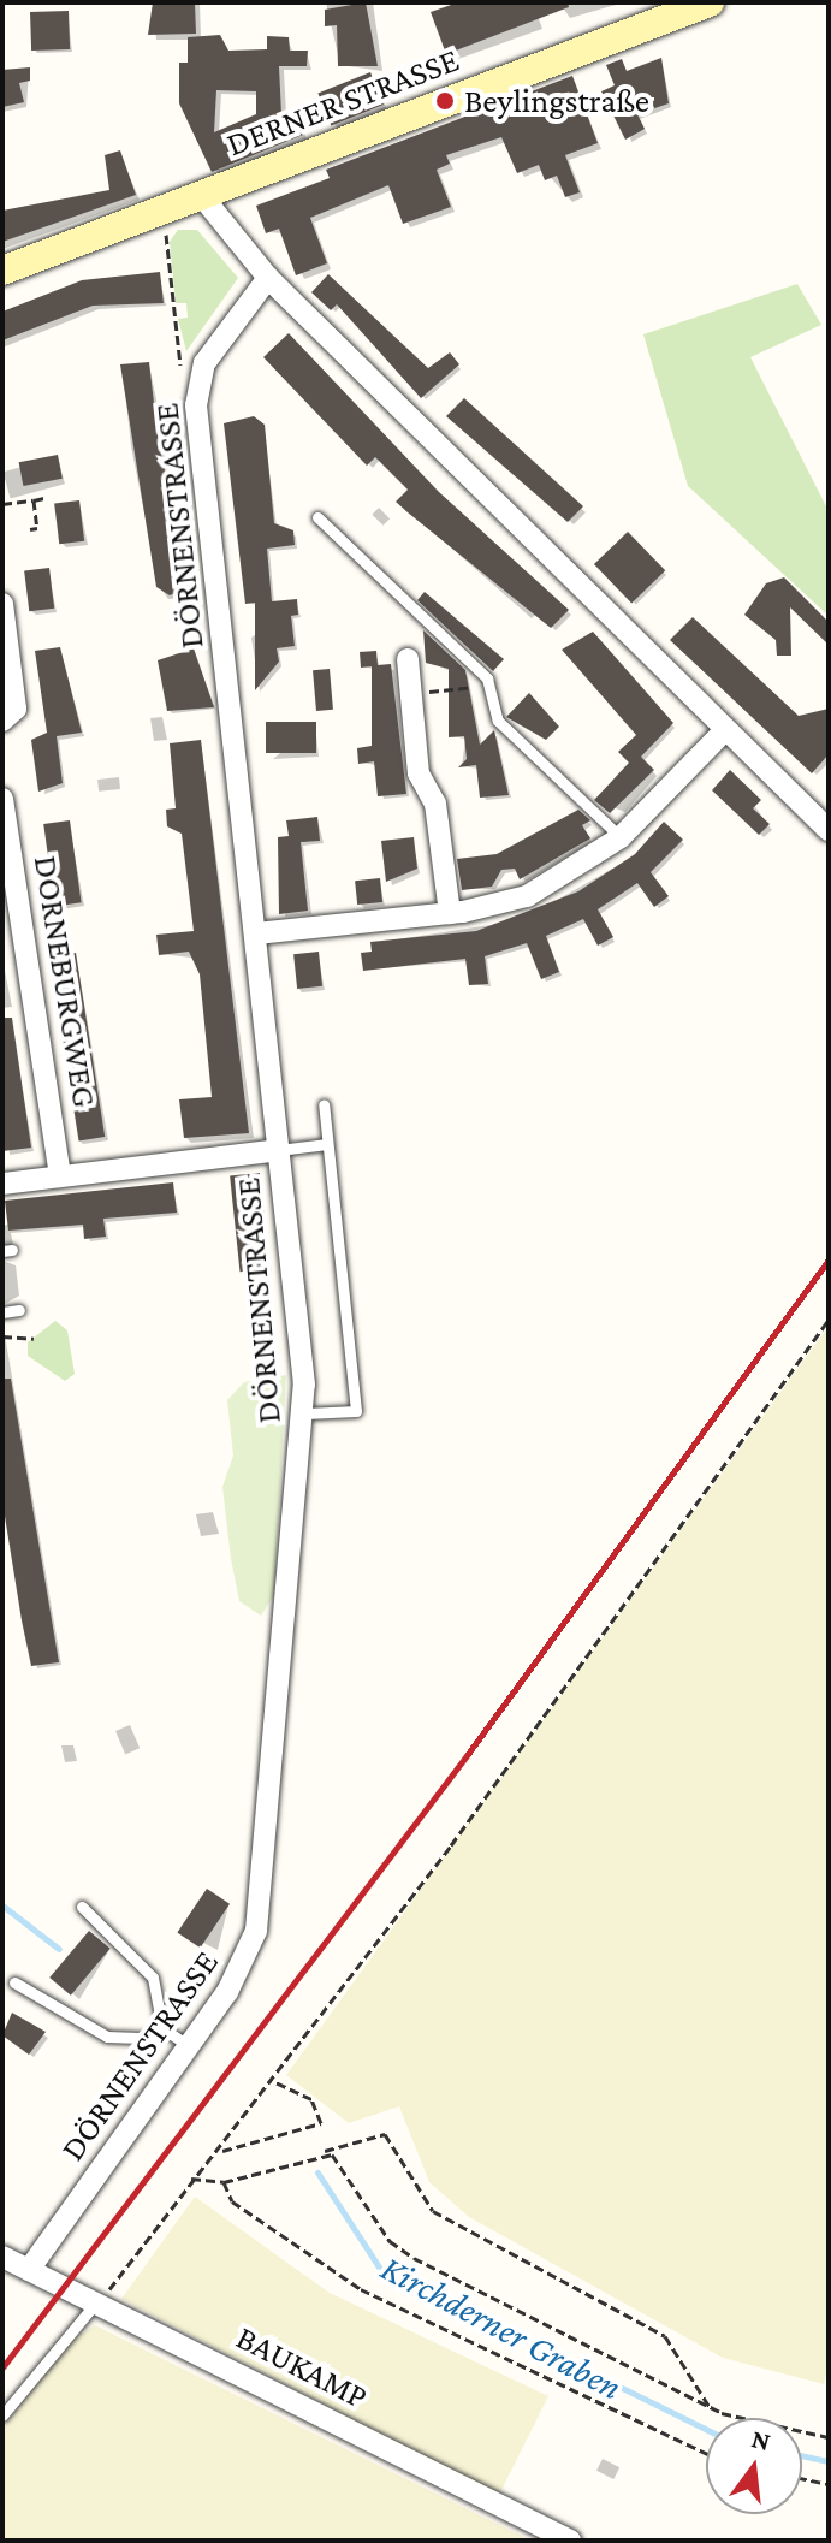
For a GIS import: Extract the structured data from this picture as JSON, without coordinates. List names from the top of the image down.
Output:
{
  "streets": {
    "main road": ["DERNER STRASSE"],
    "street": ["DÖRNENSTRASSE", "DORNEBURGWEG", "BAUKAMP"]
  },
  "crossings": [
    ["DÖRNENSTRASSE", "BAUKAMP"]
  ],
  "water": ["Kirchderner Graben"],
  "places": ["Beylingstraße"],
  "north": "top"
}
